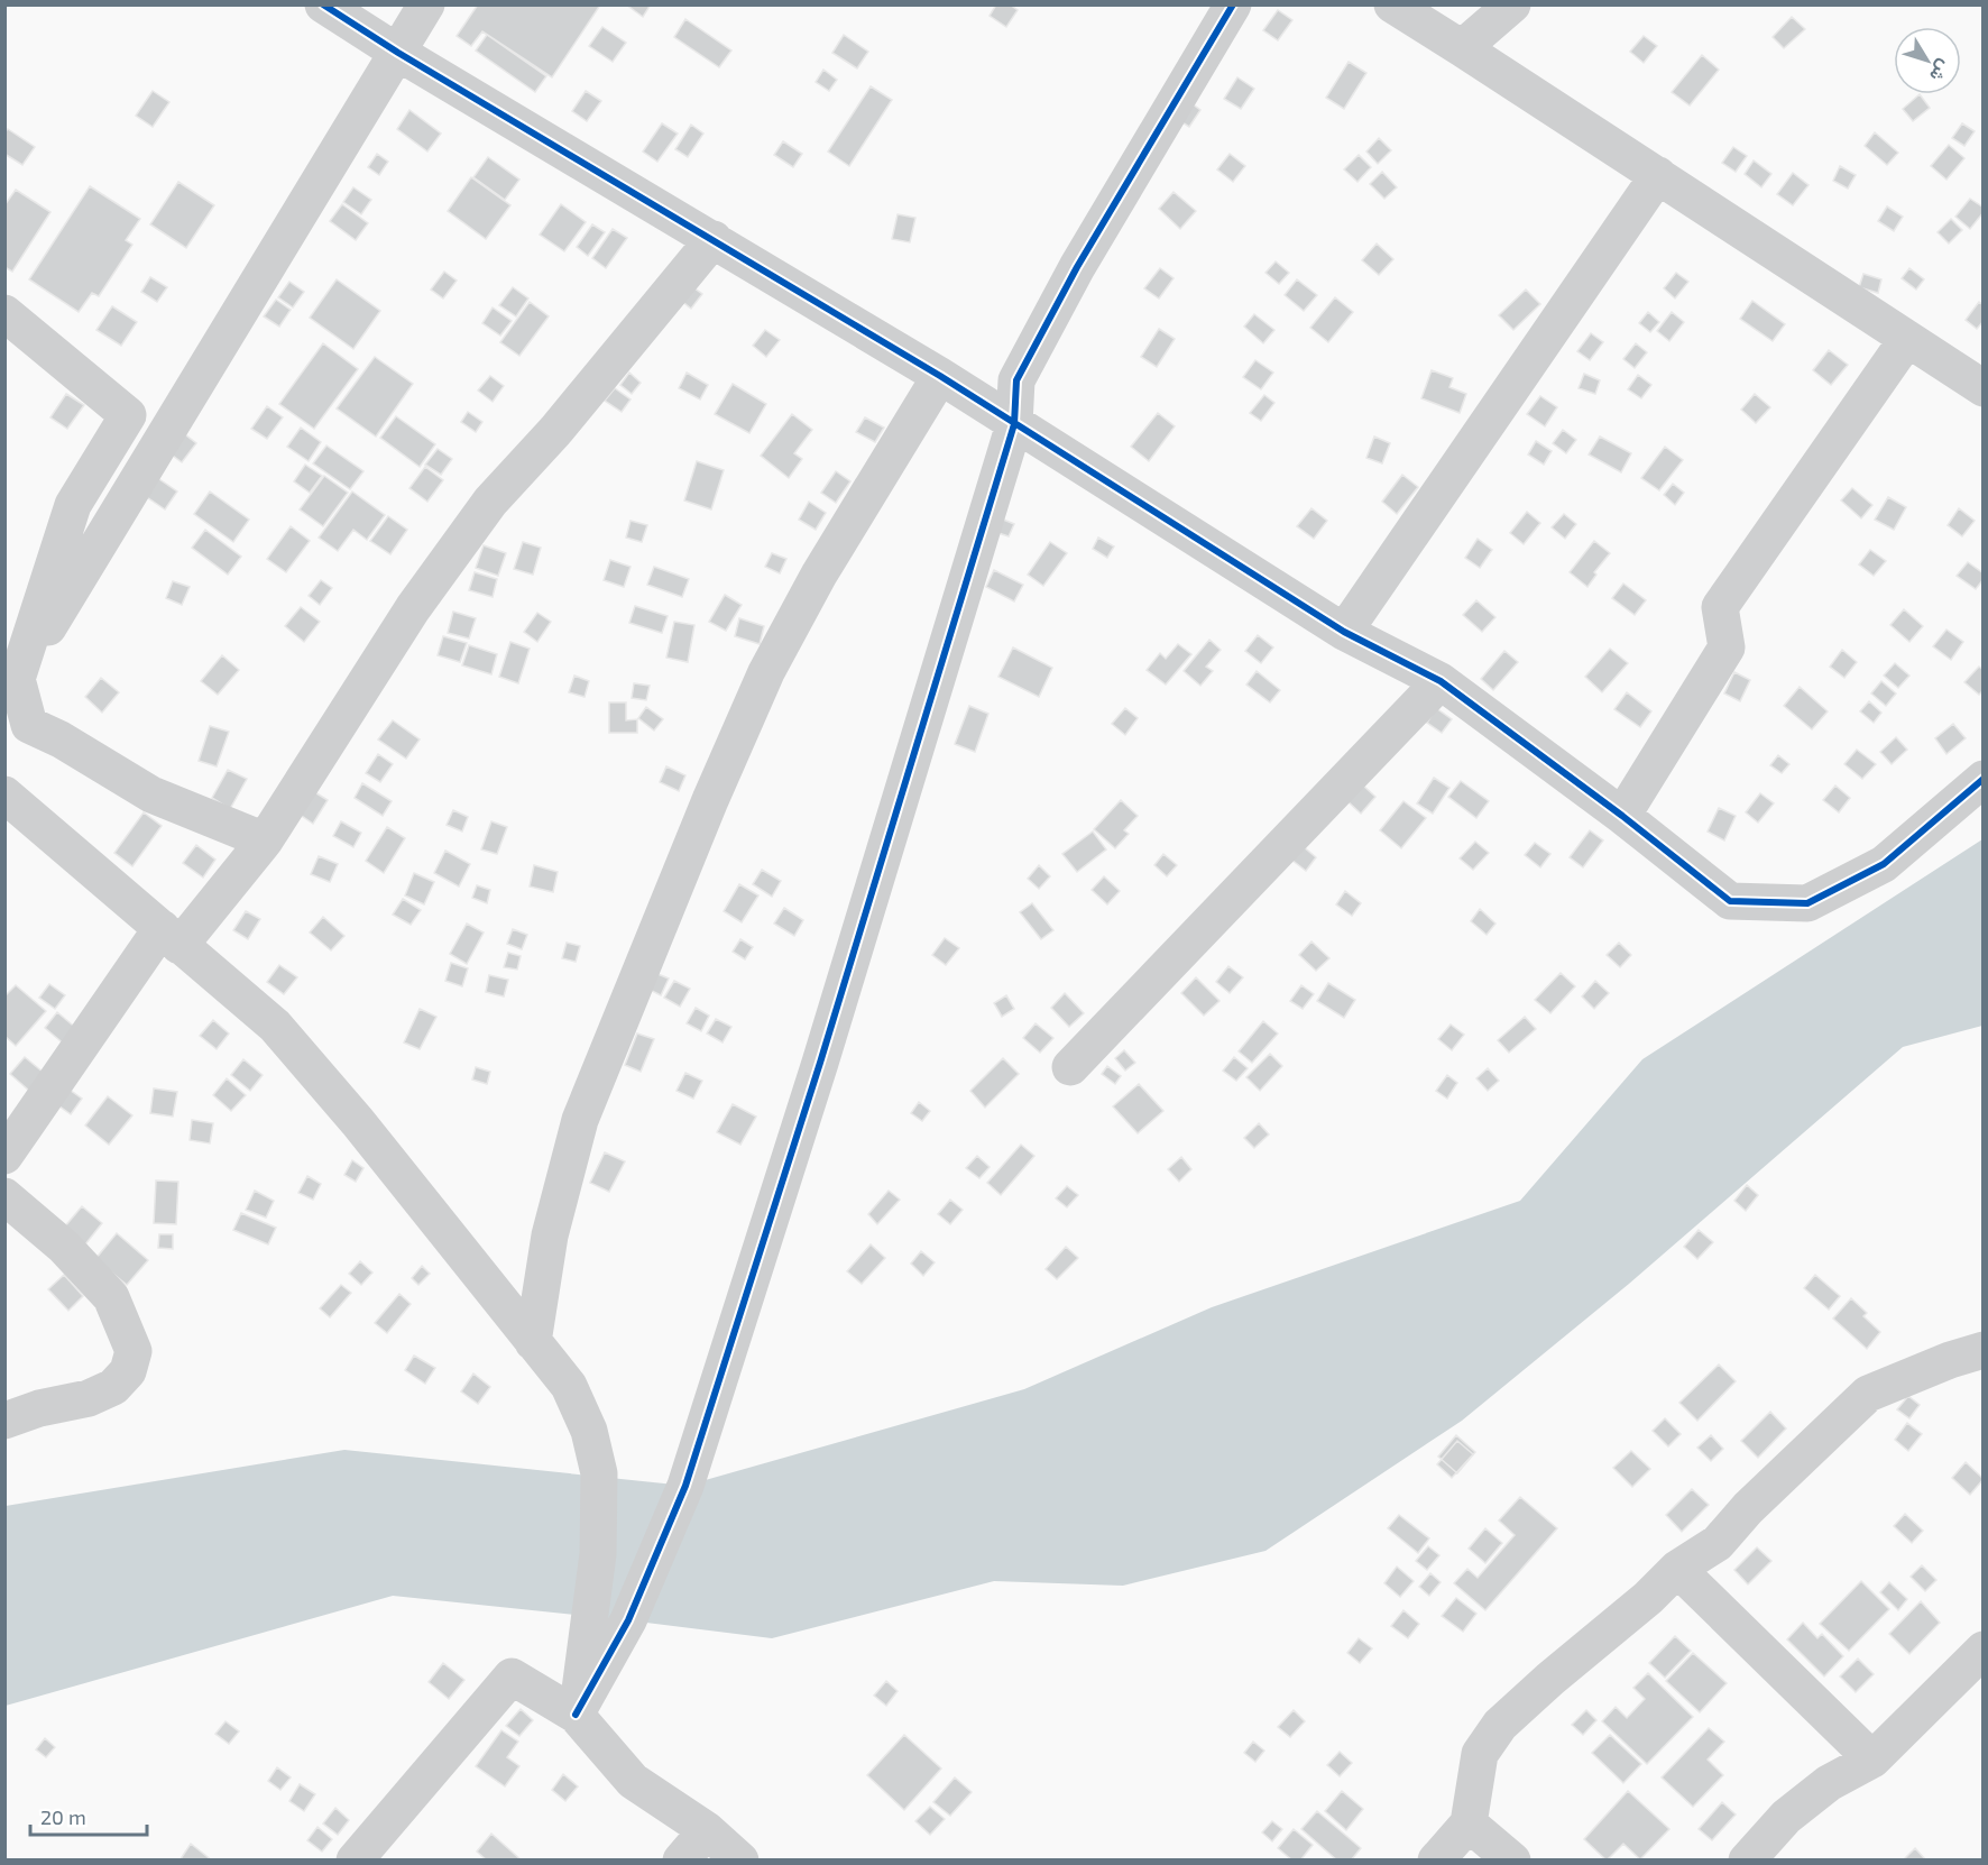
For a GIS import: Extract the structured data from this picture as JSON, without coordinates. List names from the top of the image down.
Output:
{
  "scale_bar": "20 m",
  "north": "bottom right"
}
